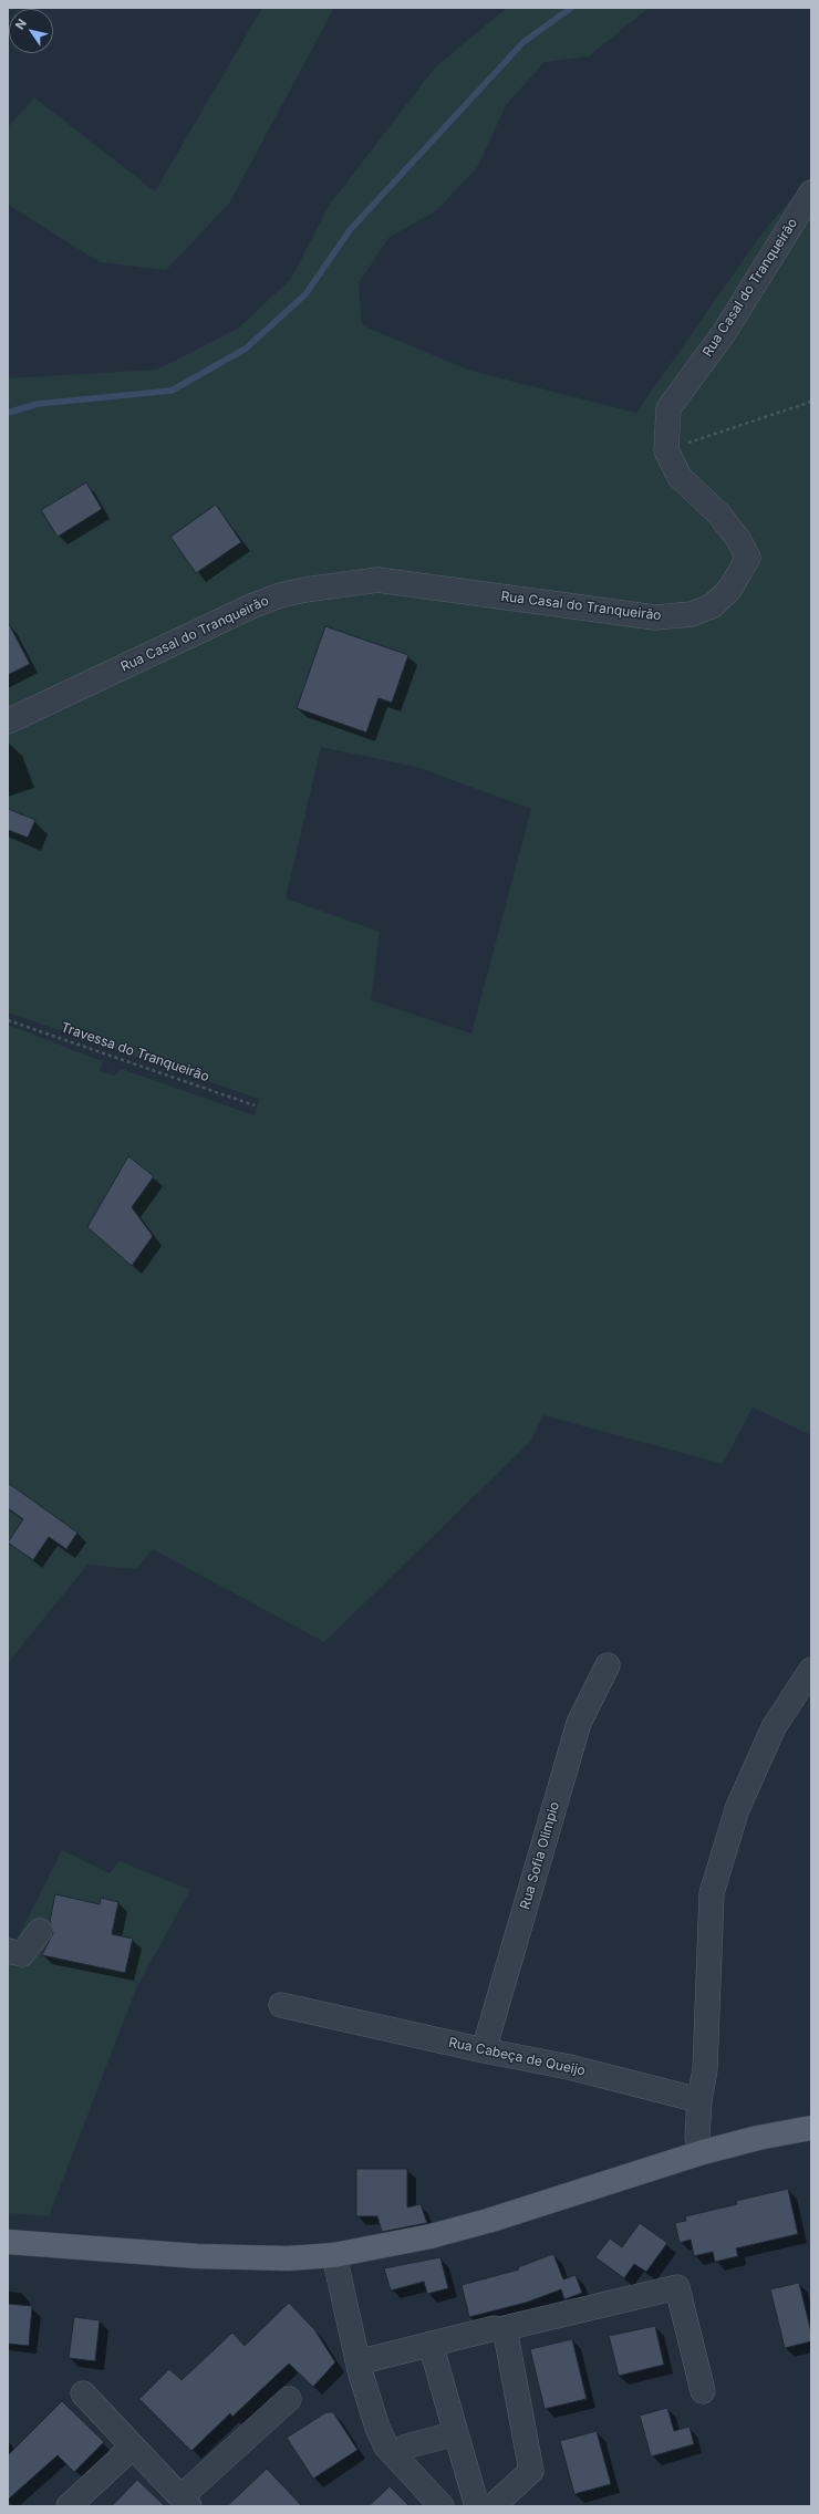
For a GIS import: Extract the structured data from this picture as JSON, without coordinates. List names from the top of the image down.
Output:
{
  "streets": {
    "street": ["Rua Casal do Tranqueirão", "Rua Sofia Olimpio", "Rua Cabeça de Queijo"],
    "path": ["Travessa do Tranqueirão"]
  },
  "crossings": [
    ["Rua Sofia Olimpio", "Rua Cabeça de Queijo"]
  ],
  "north": "top left"
}
